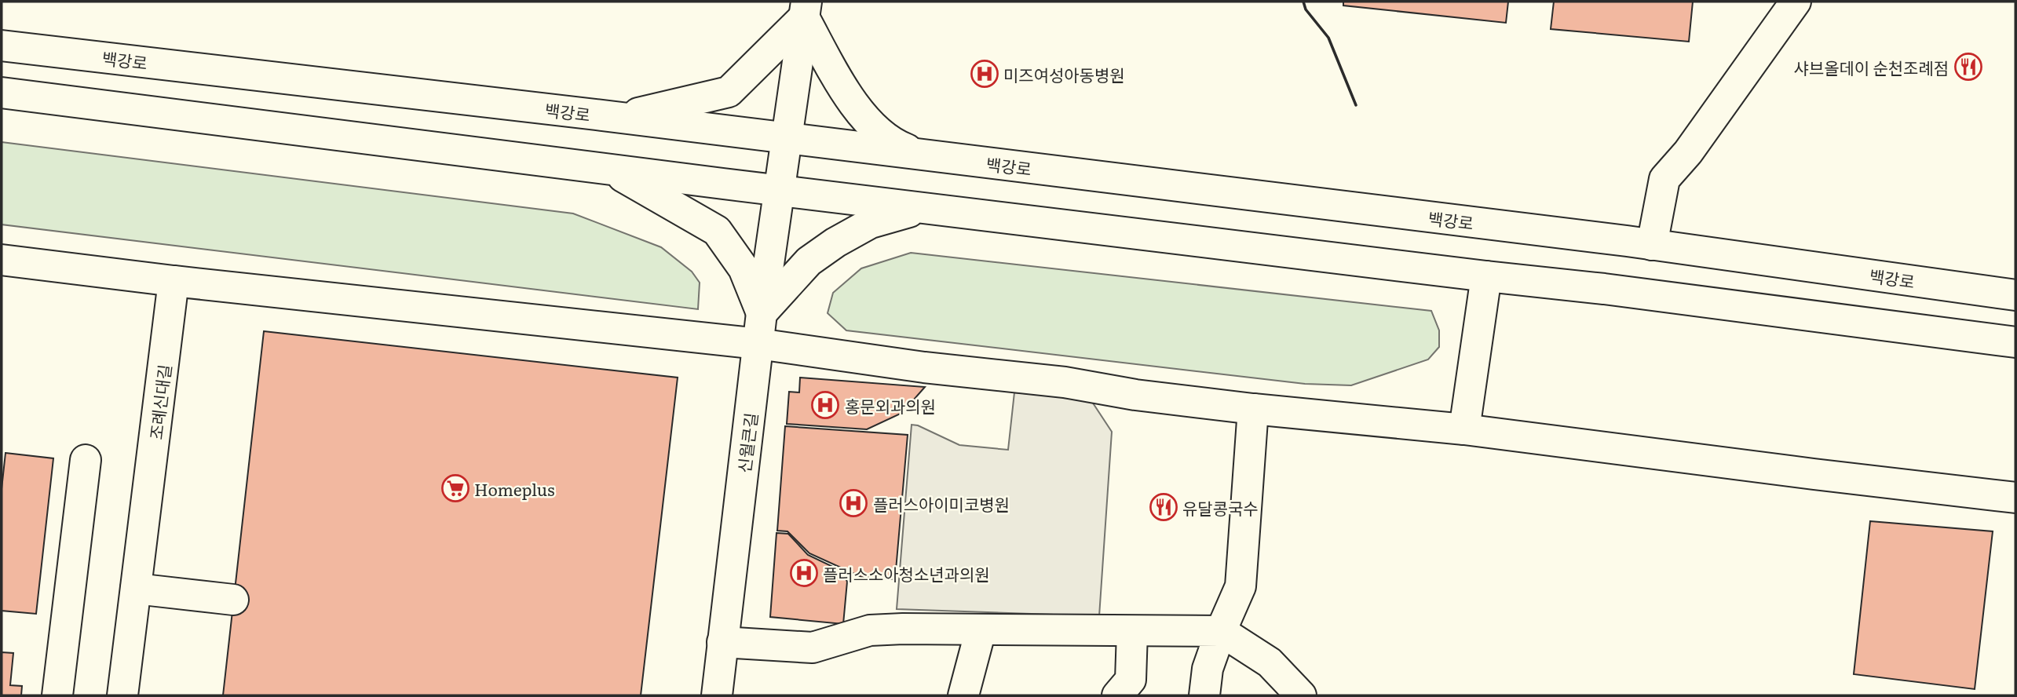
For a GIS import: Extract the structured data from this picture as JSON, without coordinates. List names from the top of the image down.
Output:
{
  "streets": {
    "main road": ["백강로", "조례신대길", "신월큰길"]
  },
  "crossings": [
    ["백강로", "신월큰길"]
  ],
  "places": {
    "restaurant": ["샤브올데이 순천조례점", "유달콩국수"],
    "hospital": [
      "미즈여성아동병원",
      "홍문외과의원",
      "플러스아이미코병원",
      "플러스소아청소년과의원"
    ],
    "supermarket": ["Homeplus"]
  }
}
